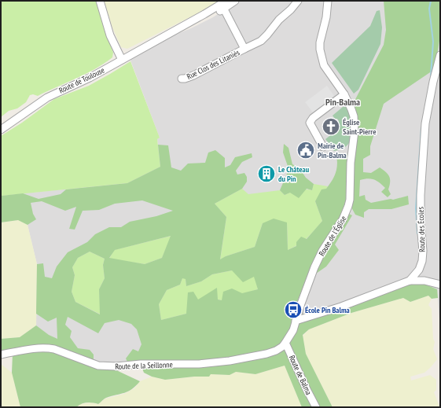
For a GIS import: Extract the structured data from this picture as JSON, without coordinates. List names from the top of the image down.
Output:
{
  "streets": {
    "street": [
      "Rue Clos des Litaniés",
      "Route de Toulouse",
      "Route des Écoles",
      "Route de l'Église",
      "Route de la Seillonne",
      "Route de Balma"
    ]
  },
  "crossings": [
    ["Rue Clos des Litaniés", "Route de Toulouse"],
    ["Route des Écoles", "Route de l'Église"],
    ["Route de l'Église", "Route de la Seillonne"],
    ["Route de l'Église", "Route de Balma"],
    ["Route de la Seillonne", "Route de Balma"]
  ],
  "districts": ["Pin-Balma"],
  "places": {
    "church": ["Église Saint-Pierre"],
    "public building": ["Mairie de Pin-Balma"],
    "building": ["Le Château du Pin"],
    "bus stop": ["École Pin Balma"]
  }
}
